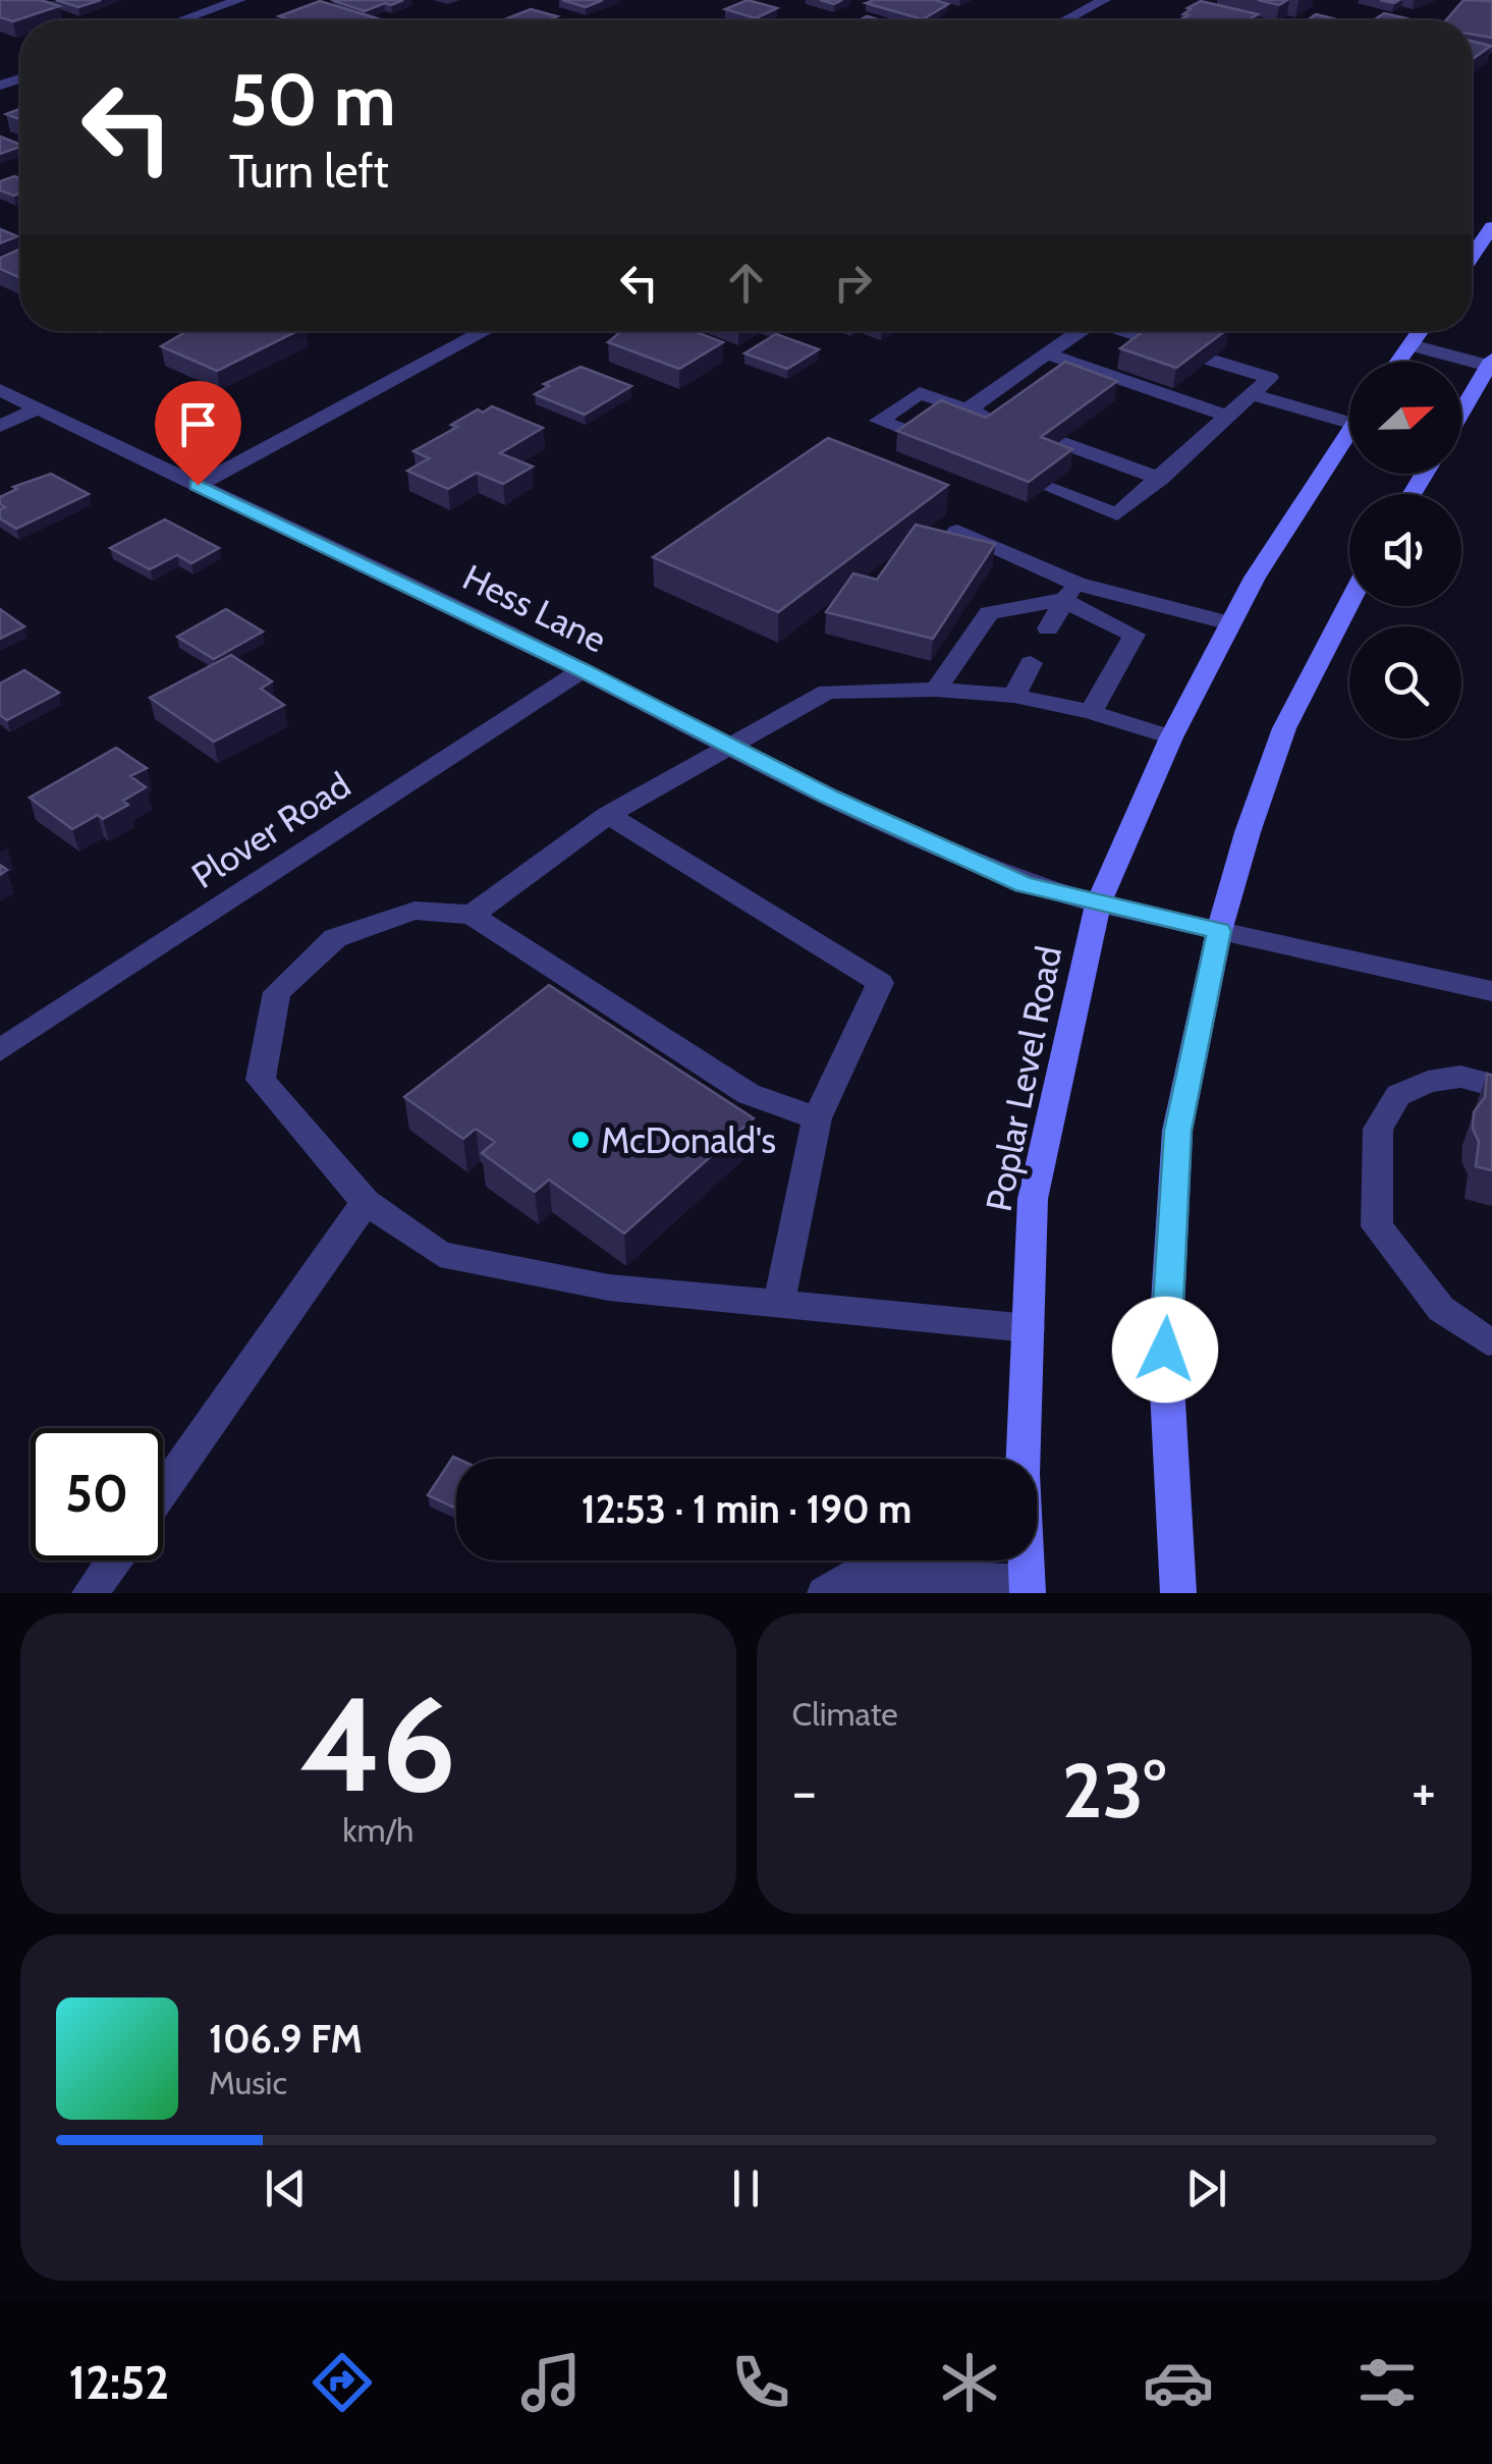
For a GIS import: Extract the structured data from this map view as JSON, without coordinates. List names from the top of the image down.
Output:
{
  "streets": {
    "main road": ["Poplar Level Road"],
    "street": ["Hess Lane", "Plover Road"]
  },
  "crossings": [
    ["Hess Lane", "Plover Road"],
    ["Hess Lane", "Poplar Level Road"]
  ],
  "places": ["McDonald's"],
  "north": "right",
  "page": {
    "turn": ["50 m", "Turn left"],
    "limit": "50",
    "trip": "12:53 · 1 min · 190 m",
    "tile": [
      ["46", "km/h"],
      "Climate"
    ],
    "heat": ["−", "23°", "+"],
    "song": ["106.9 FM", "Music"],
    "tabs": "12:52"
  }
}
